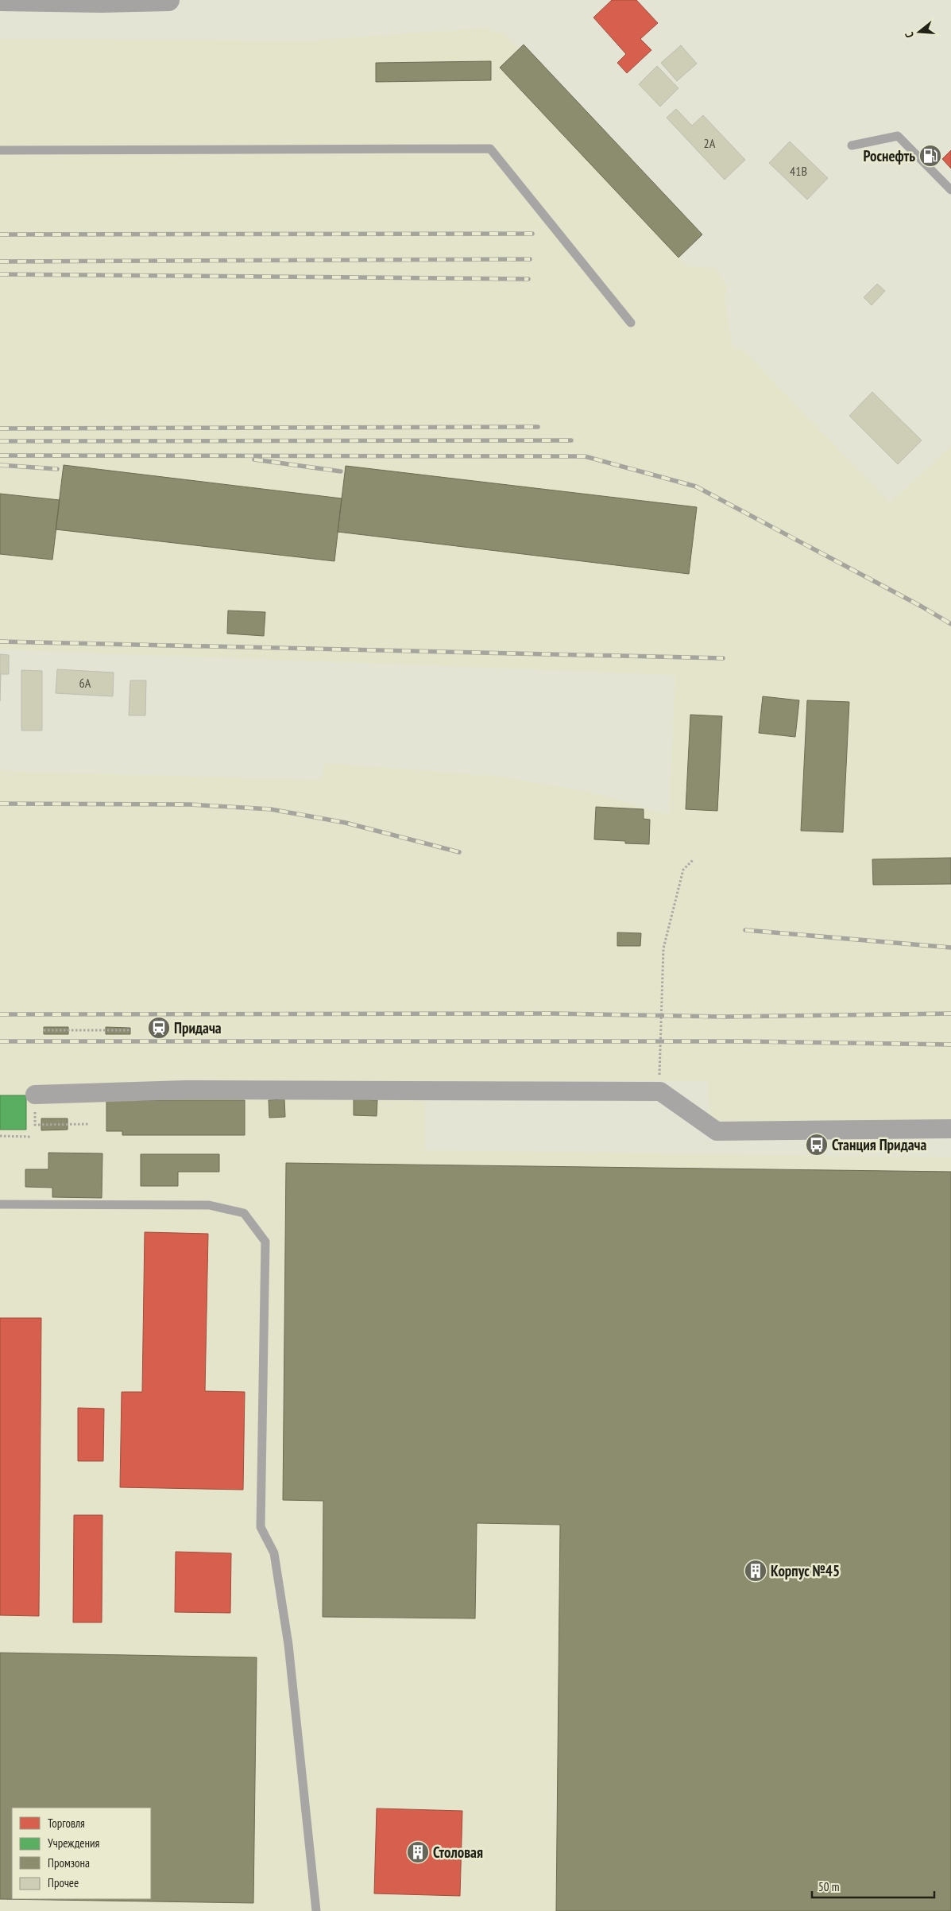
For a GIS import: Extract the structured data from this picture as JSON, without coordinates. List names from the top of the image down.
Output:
{
  "places": {
    "fuel station": ["Роснефть"],
    "station": ["Придача"],
    "bus stop": ["Станция Придача"],
    "building": ["Корпус №45", "Столовая"]
  },
  "house_numbers": ["2А", "41В", "6А"],
  "legend": [
    "Торговля",
    "Учреждения",
    "Промзона",
    "Прочее"
  ],
  "scale_bar": "50 m",
  "north": "left"
}
